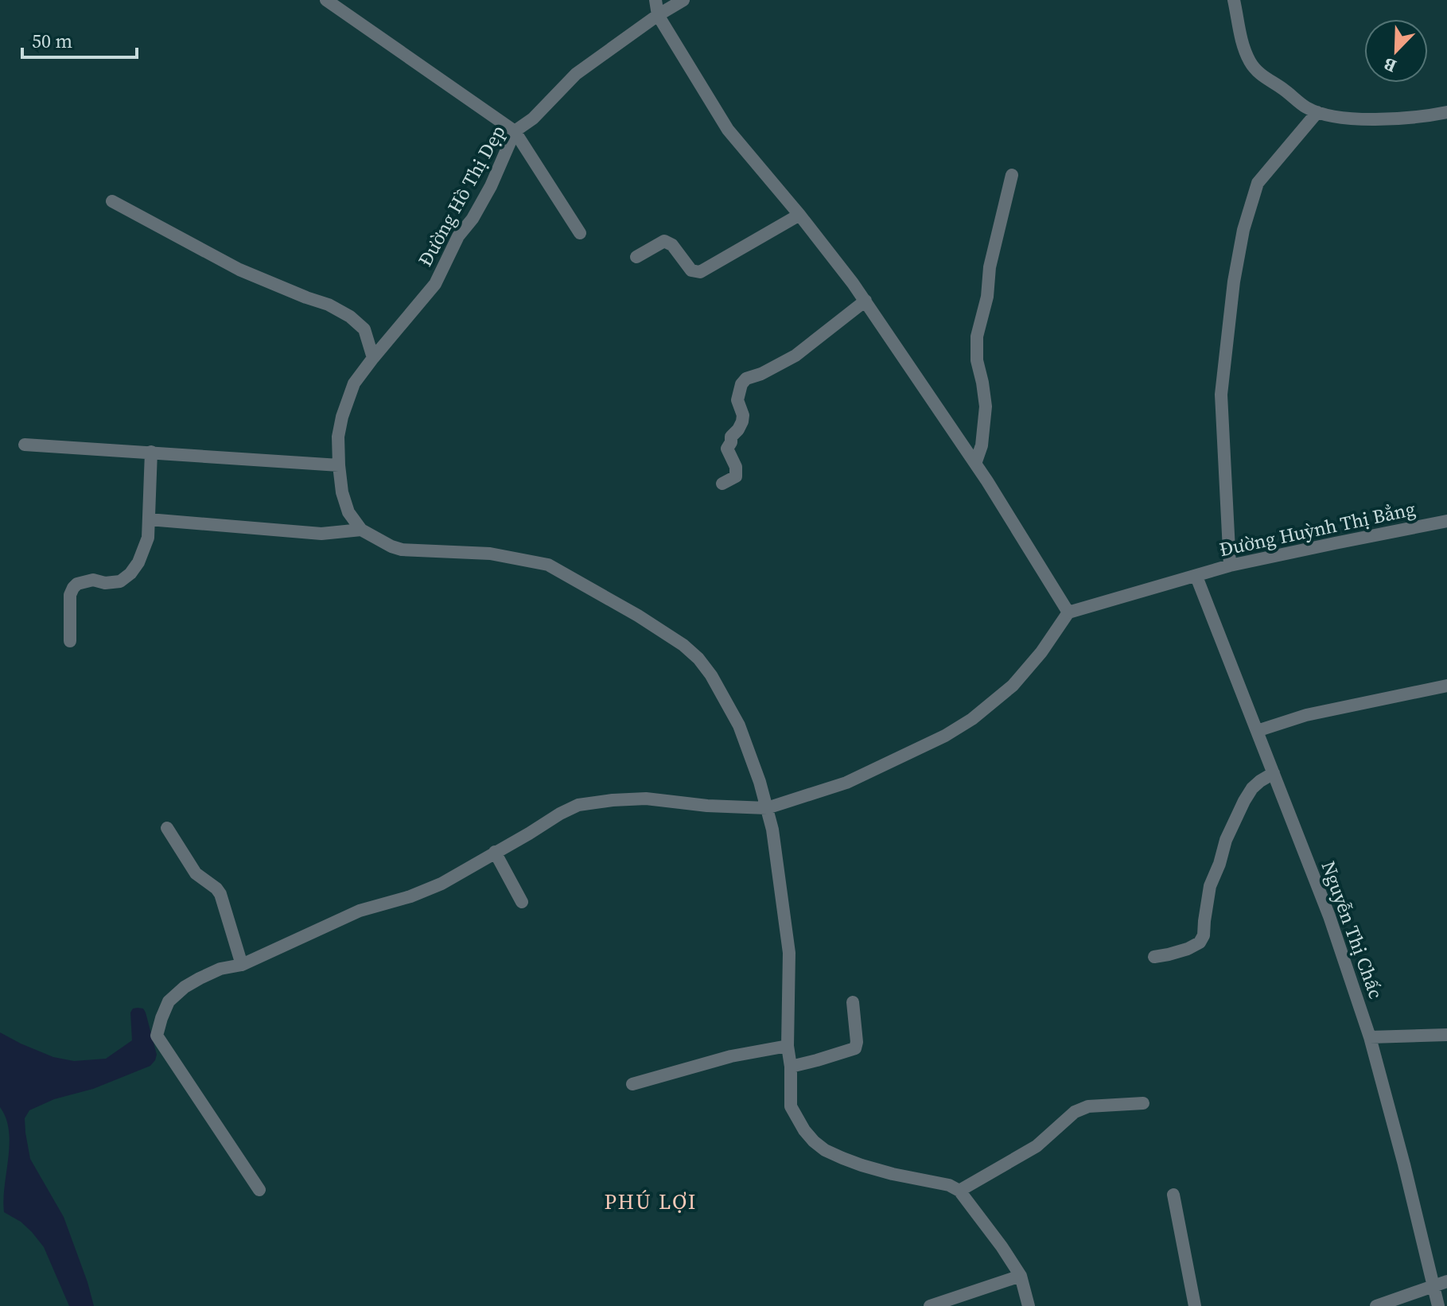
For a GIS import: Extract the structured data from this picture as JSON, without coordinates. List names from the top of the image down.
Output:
{
  "streets": {
    "street": ["Đường Hồ Thị Dẹp", "Đường Huỳnh Thị Bẳng", "Nguyễn Thị Chấc"]
  },
  "crossings": [
    ["Đường Huỳnh Thị Bẳng", "Nguyễn Thị Chấc"]
  ],
  "districts": ["PHÚ LỢI"],
  "scale_bar": "50 m",
  "north": "bottom left"
}
